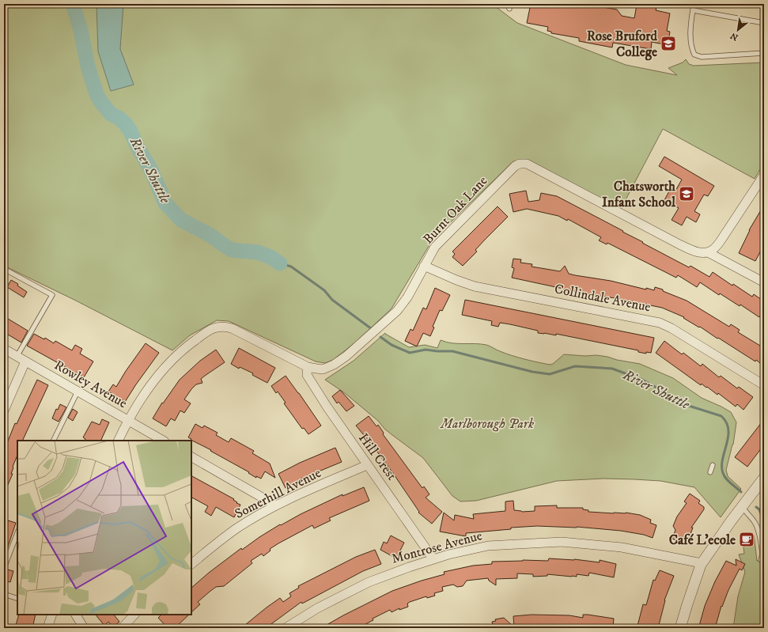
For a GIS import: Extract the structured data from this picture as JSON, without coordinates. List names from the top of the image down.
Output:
{
  "streets": {
    "street": [
      "Burnt Oak Lane",
      "Collindale Avenue",
      "Rowley Avenue",
      "Hill Crest",
      "Somerhill Avenue",
      "Montrose Avenue"
    ]
  },
  "crossings": [
    ["Burnt Oak Lane", "Collindale Avenue"],
    ["Burnt Oak Lane", "Rowley Avenue"],
    ["Burnt Oak Lane", "Hill Crest"],
    ["Hill Crest", "Somerhill Avenue"],
    ["Hill Crest", "Montrose Avenue"]
  ],
  "water": ["River Shuttle"],
  "parks": ["Marlborough Park"],
  "places": {
    "school or university": ["Rose Bruford College", "Chatsworth Infant School"],
    "cafe": ["Café L'ecole"]
  },
  "north": "bottom left"
}
